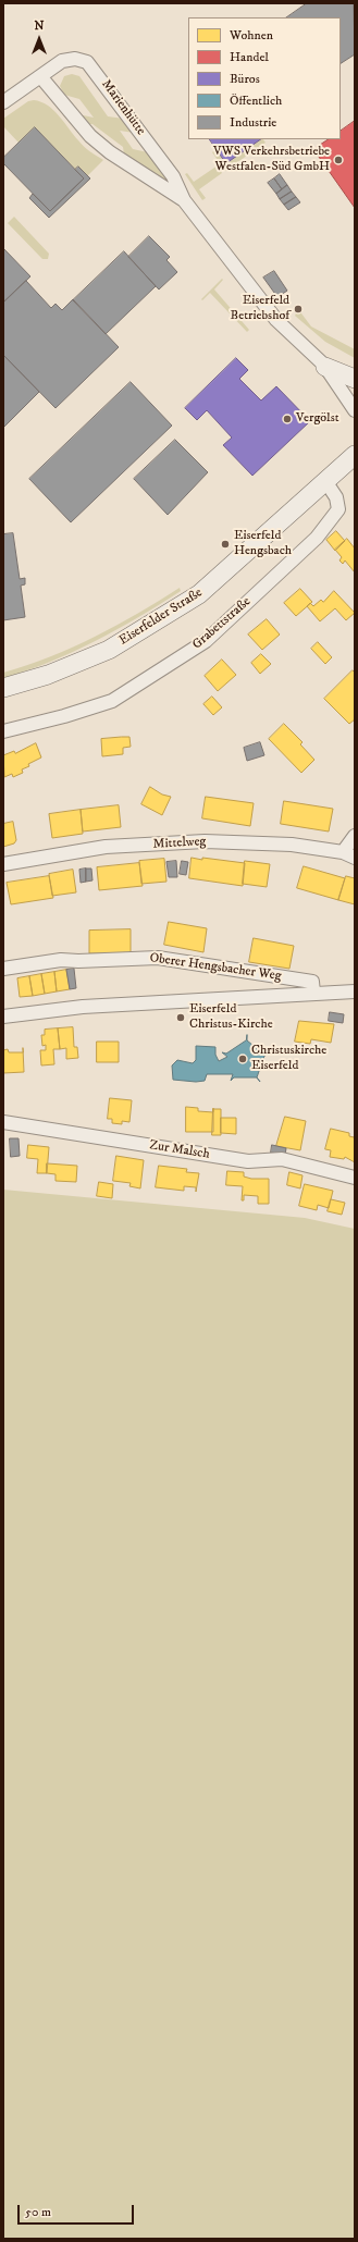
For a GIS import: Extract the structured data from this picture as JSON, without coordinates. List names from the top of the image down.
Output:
{
  "streets": {
    "main road": ["Eiserfelder Straße"],
    "street": [
      "Marienhütte",
      "Grabettstraße",
      "Mittelweg",
      "Oberer Hengsbacher Weg",
      "Zur Malsch"
    ]
  },
  "crossings": [
    ["Eiserfelder Straße", "Grabettstraße"]
  ],
  "places": [
    "VWS Verkehrsbetriebe Westfalen-Süd GmbH",
    "Eiserfeld Betriebshof",
    "Vergölst",
    "Eiserfeld Hengsbach",
    "Eiserfeld Christus-Kirche",
    "Christuskirche Eiserfeld"
  ],
  "legend": [
    "Wohnen",
    "Handel",
    "Büros",
    "Öffentlich",
    "Industrie"
  ],
  "scale_bar": "50 m",
  "north": "top"
}
